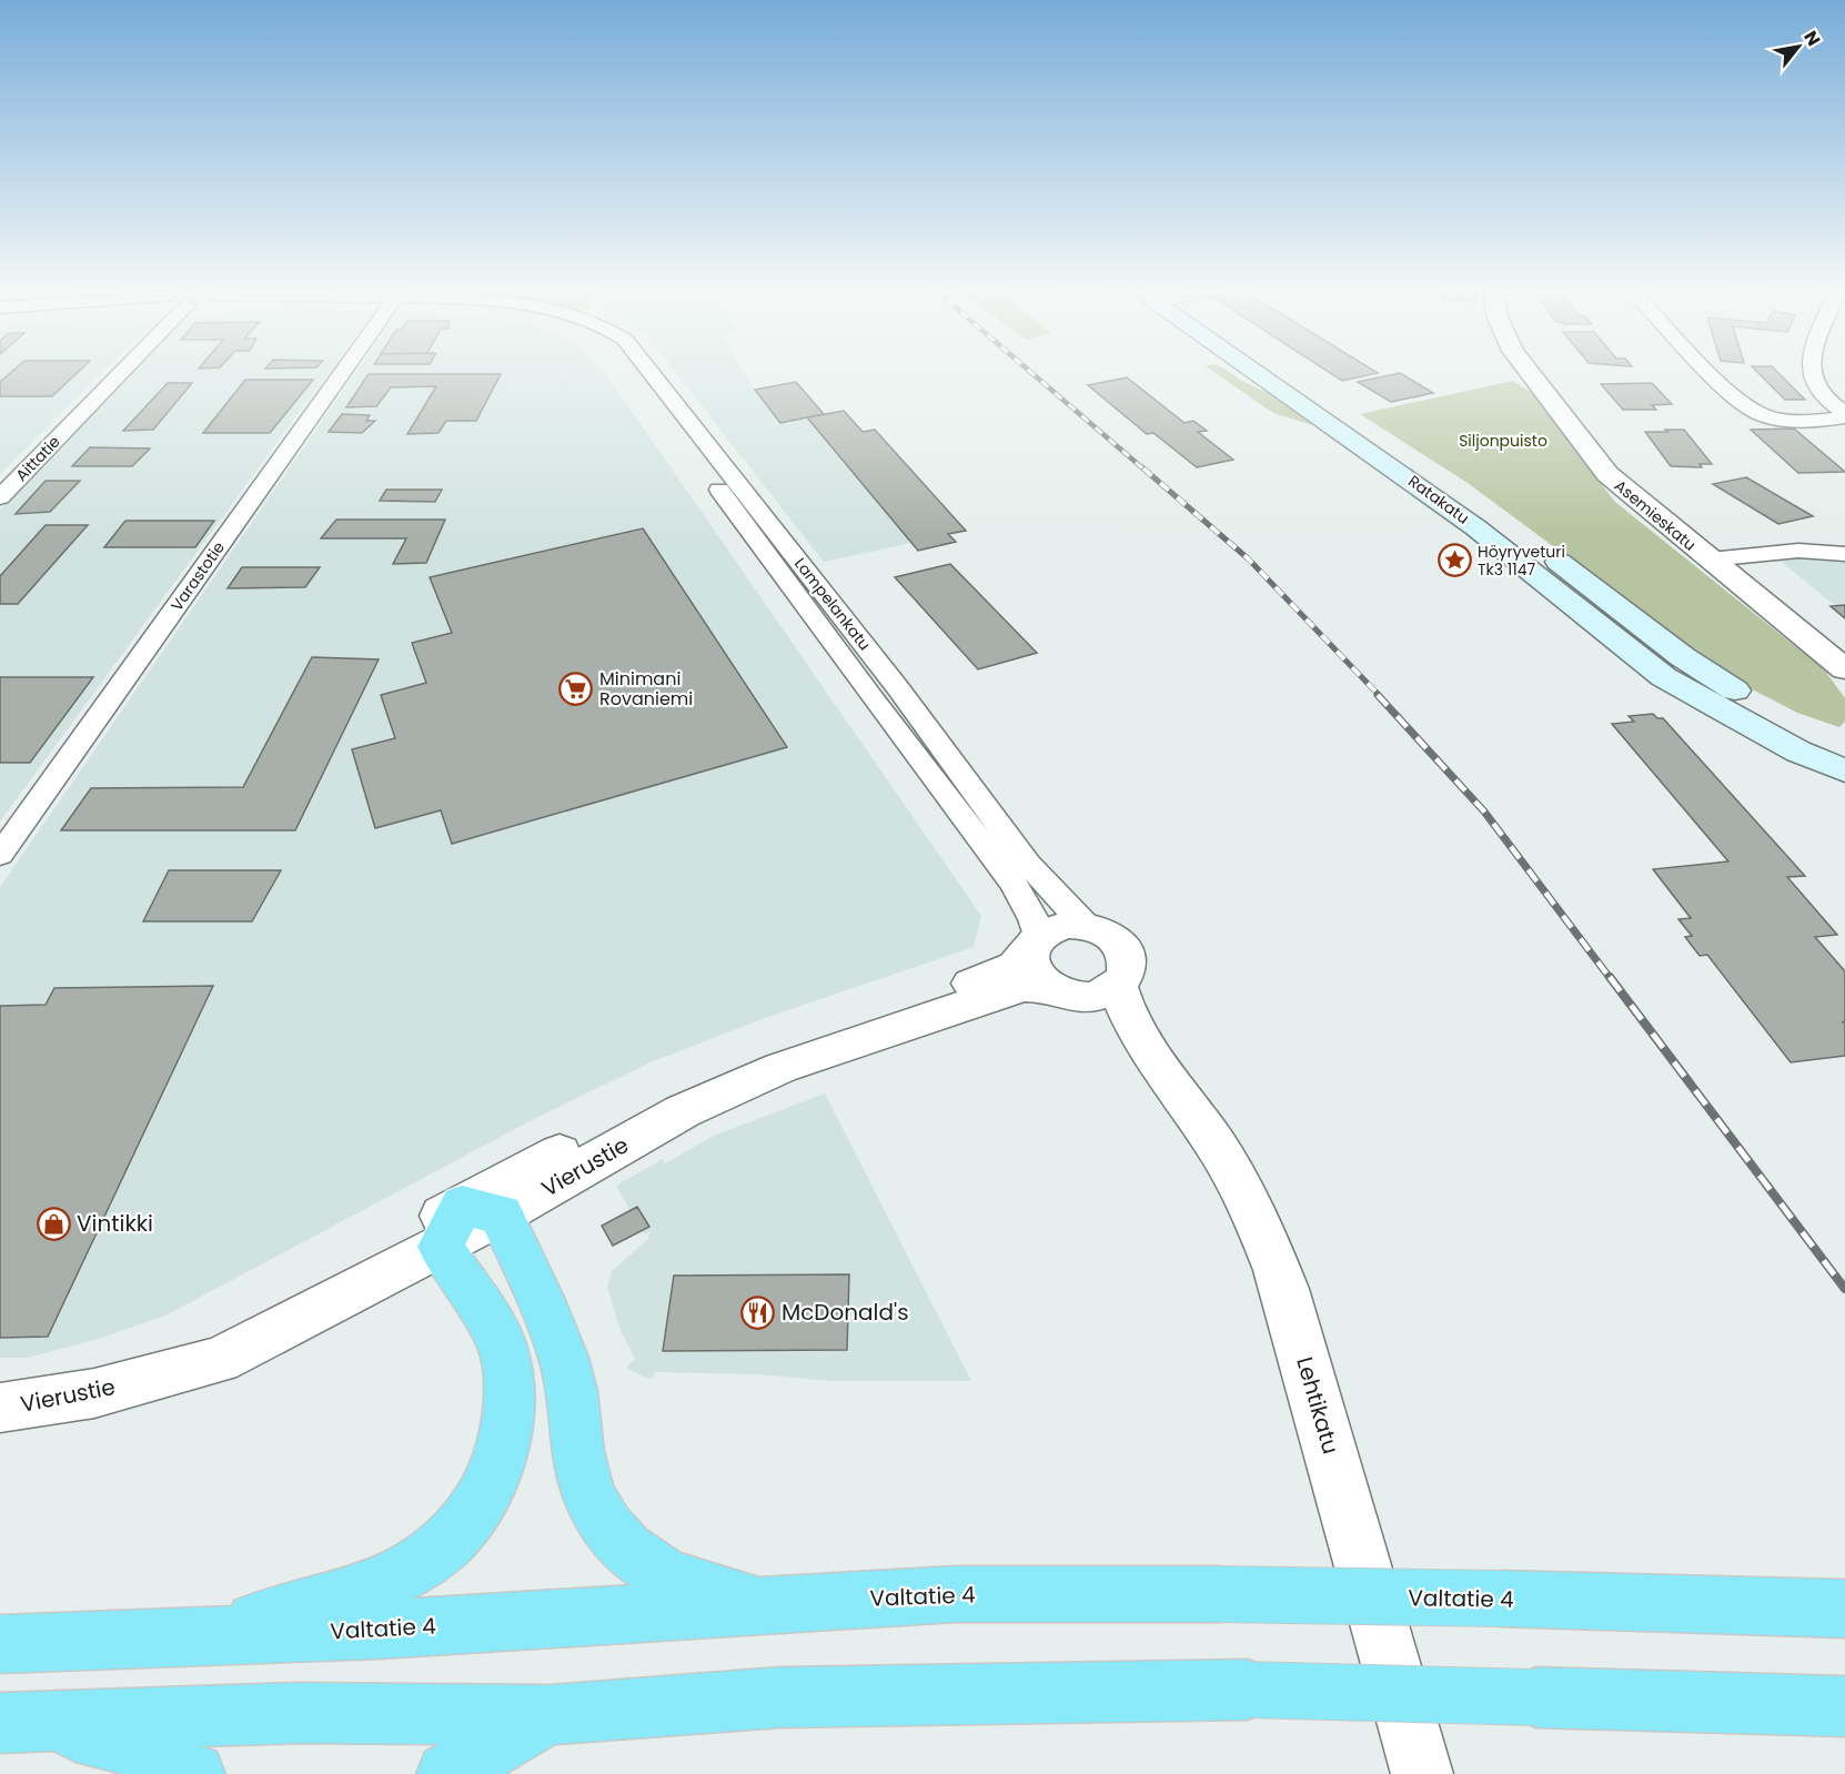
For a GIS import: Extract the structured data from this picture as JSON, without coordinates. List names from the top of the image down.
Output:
{
  "streets": {
    "highway": ["Valtatie 4"],
    "main road": ["Ratakatu"],
    "street": [
      "Aittatie",
      "Asemieskatu",
      "Varastotie",
      "Lampelankatu",
      "Vierustie",
      "Lehtikatu"
    ]
  },
  "crossings": [
    ["Lampelankatu", "Vierustie"],
    ["Lampelankatu", "Lehtikatu"],
    ["Vierustie", "Lehtikatu"]
  ],
  "parks": ["Siljonpuisto"],
  "places": {
    "place": ["Höyryveturi Tk3 1147"],
    "supermarket": ["Minimani Rovaniemi"],
    "shop": ["Vintikki"],
    "restaurant": ["McDonald's"]
  },
  "north": "top right"
}
